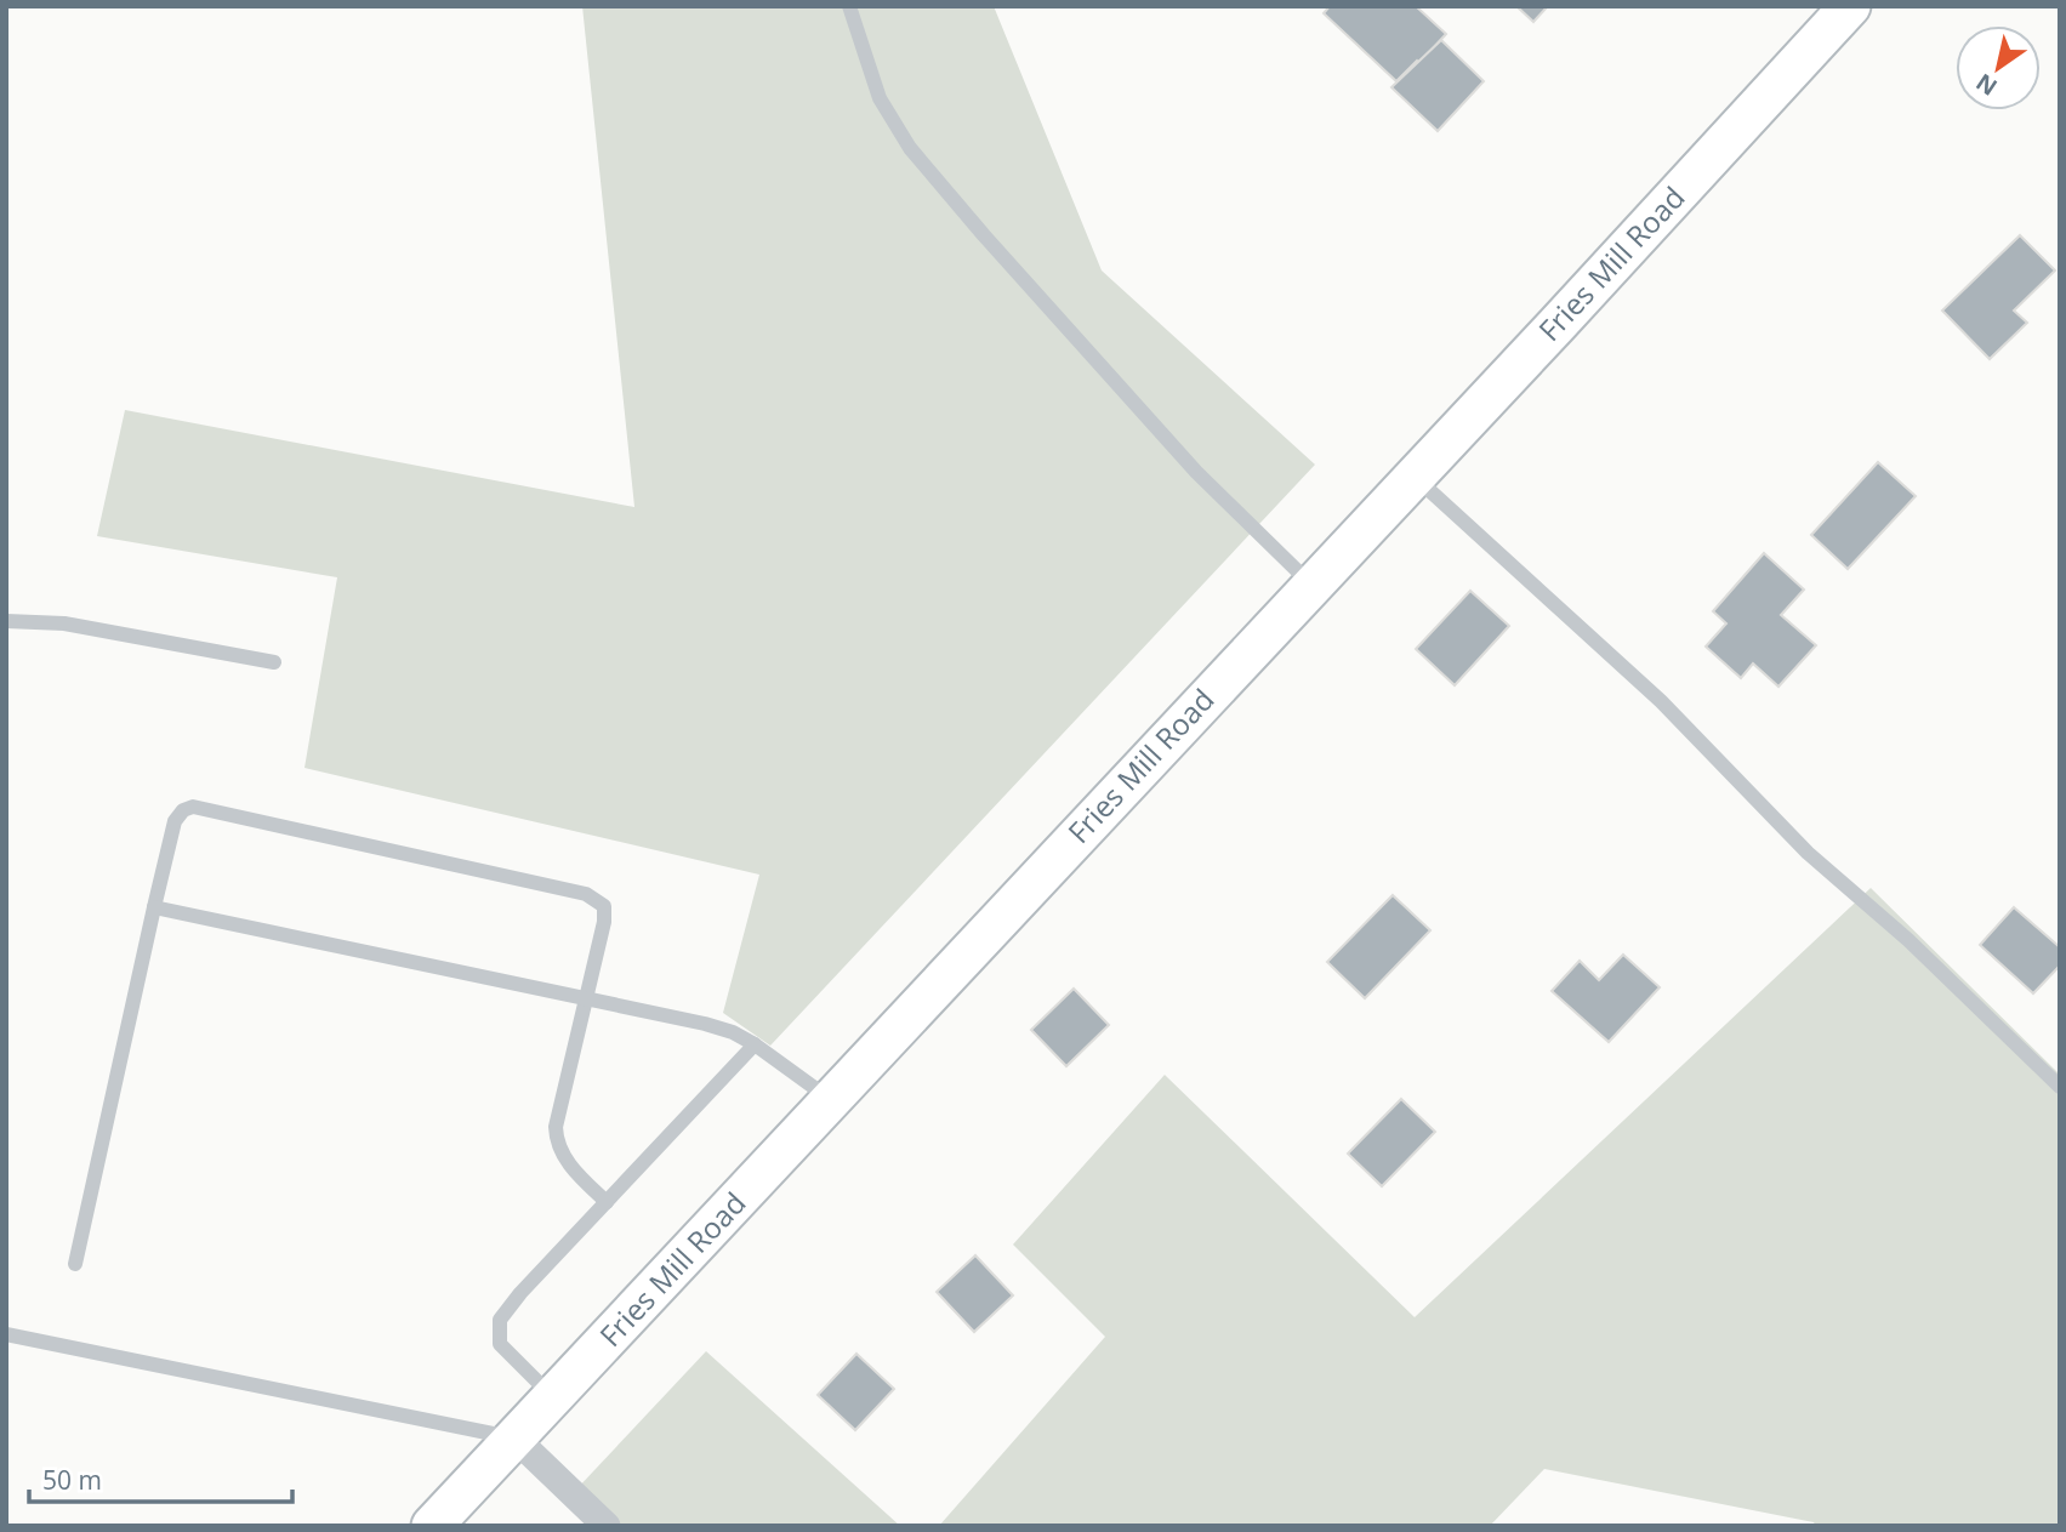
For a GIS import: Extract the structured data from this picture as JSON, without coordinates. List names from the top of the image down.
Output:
{
  "streets": {
    "main road": ["Fries Mill Road"]
  },
  "scale_bar": "50 m",
  "north": "bottom left"
}
